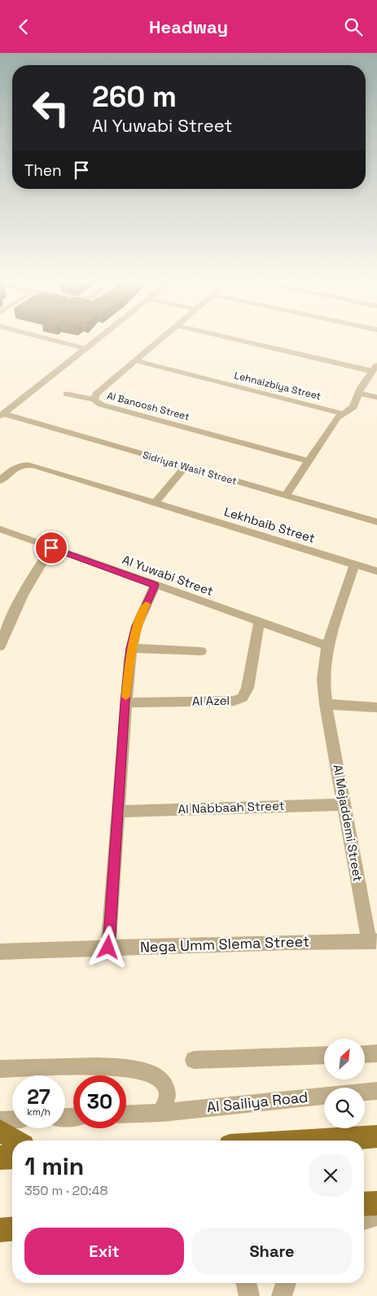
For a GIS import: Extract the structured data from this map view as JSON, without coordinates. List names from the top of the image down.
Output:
{
  "streets": {
    "street": [
      "Lehnaizbiya Street",
      "Al Banoosh Street",
      "Sidriyat Wasit Street",
      "Lekhbaib Street",
      "Al Yuwabi Street",
      "Al Azel",
      "Al Nabbaah Street",
      "Al Mejaddemi Street",
      "Nega Umm Slema Street",
      "Al Sailiya Road"
    ]
  },
  "crossings": [
    ["Lehnaizbiya Street", "Al Banoosh Street"],
    ["Lekhbaib Street", "Al Mejaddemi Street"],
    ["Al Yuwabi Street", "Al Azel"],
    ["Al Yuwabi Street", "Al Mejaddemi Street"],
    ["Al Nabbaah Street", "Al Mejaddemi Street"],
    ["Al Mejaddemi Street", "Nega Umm Slema Street"]
  ],
  "north": "top right",
  "page": {
    "header": "Headway",
    "turn": ["260 m", "Al Yuwabi Street"],
    "then": "Then",
    "speed": "27 km/h",
    "limit": "30",
    "heading": ["1 min", "350 m · 20:48"],
    "buttons": ["Exit", "Share"]
  }
}
